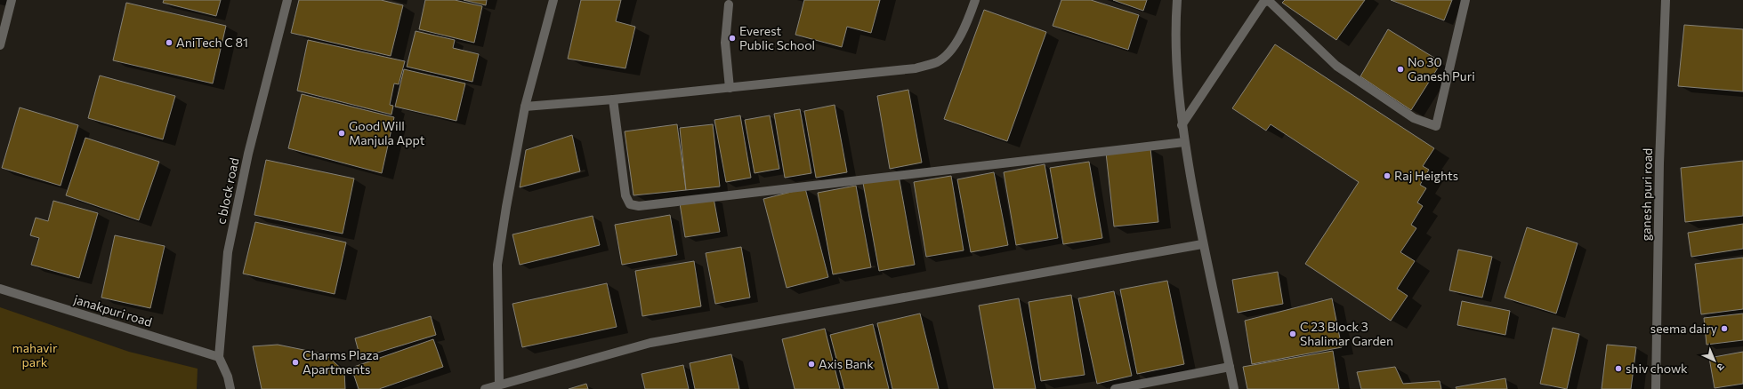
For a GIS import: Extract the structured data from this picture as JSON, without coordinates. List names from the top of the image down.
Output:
{
  "streets": {
    "street": ["c block road", "ganesh puri road", "janakpuri road"]
  },
  "crossings": [
    ["c block road", "janakpuri road"]
  ],
  "parks": ["mahavir park"],
  "places": [
    "Everest Public School",
    "AniTech C 81",
    "No 30 Ganesh Puri",
    "Good Will Manjula Appt",
    "Raj Heights",
    "seema dairy",
    "C 23 Block 3 Shalimar Garden",
    "Charms Plaza Apartments",
    "Axis Bank",
    "shiv chowk"
  ],
  "north": "bottom right"
}
